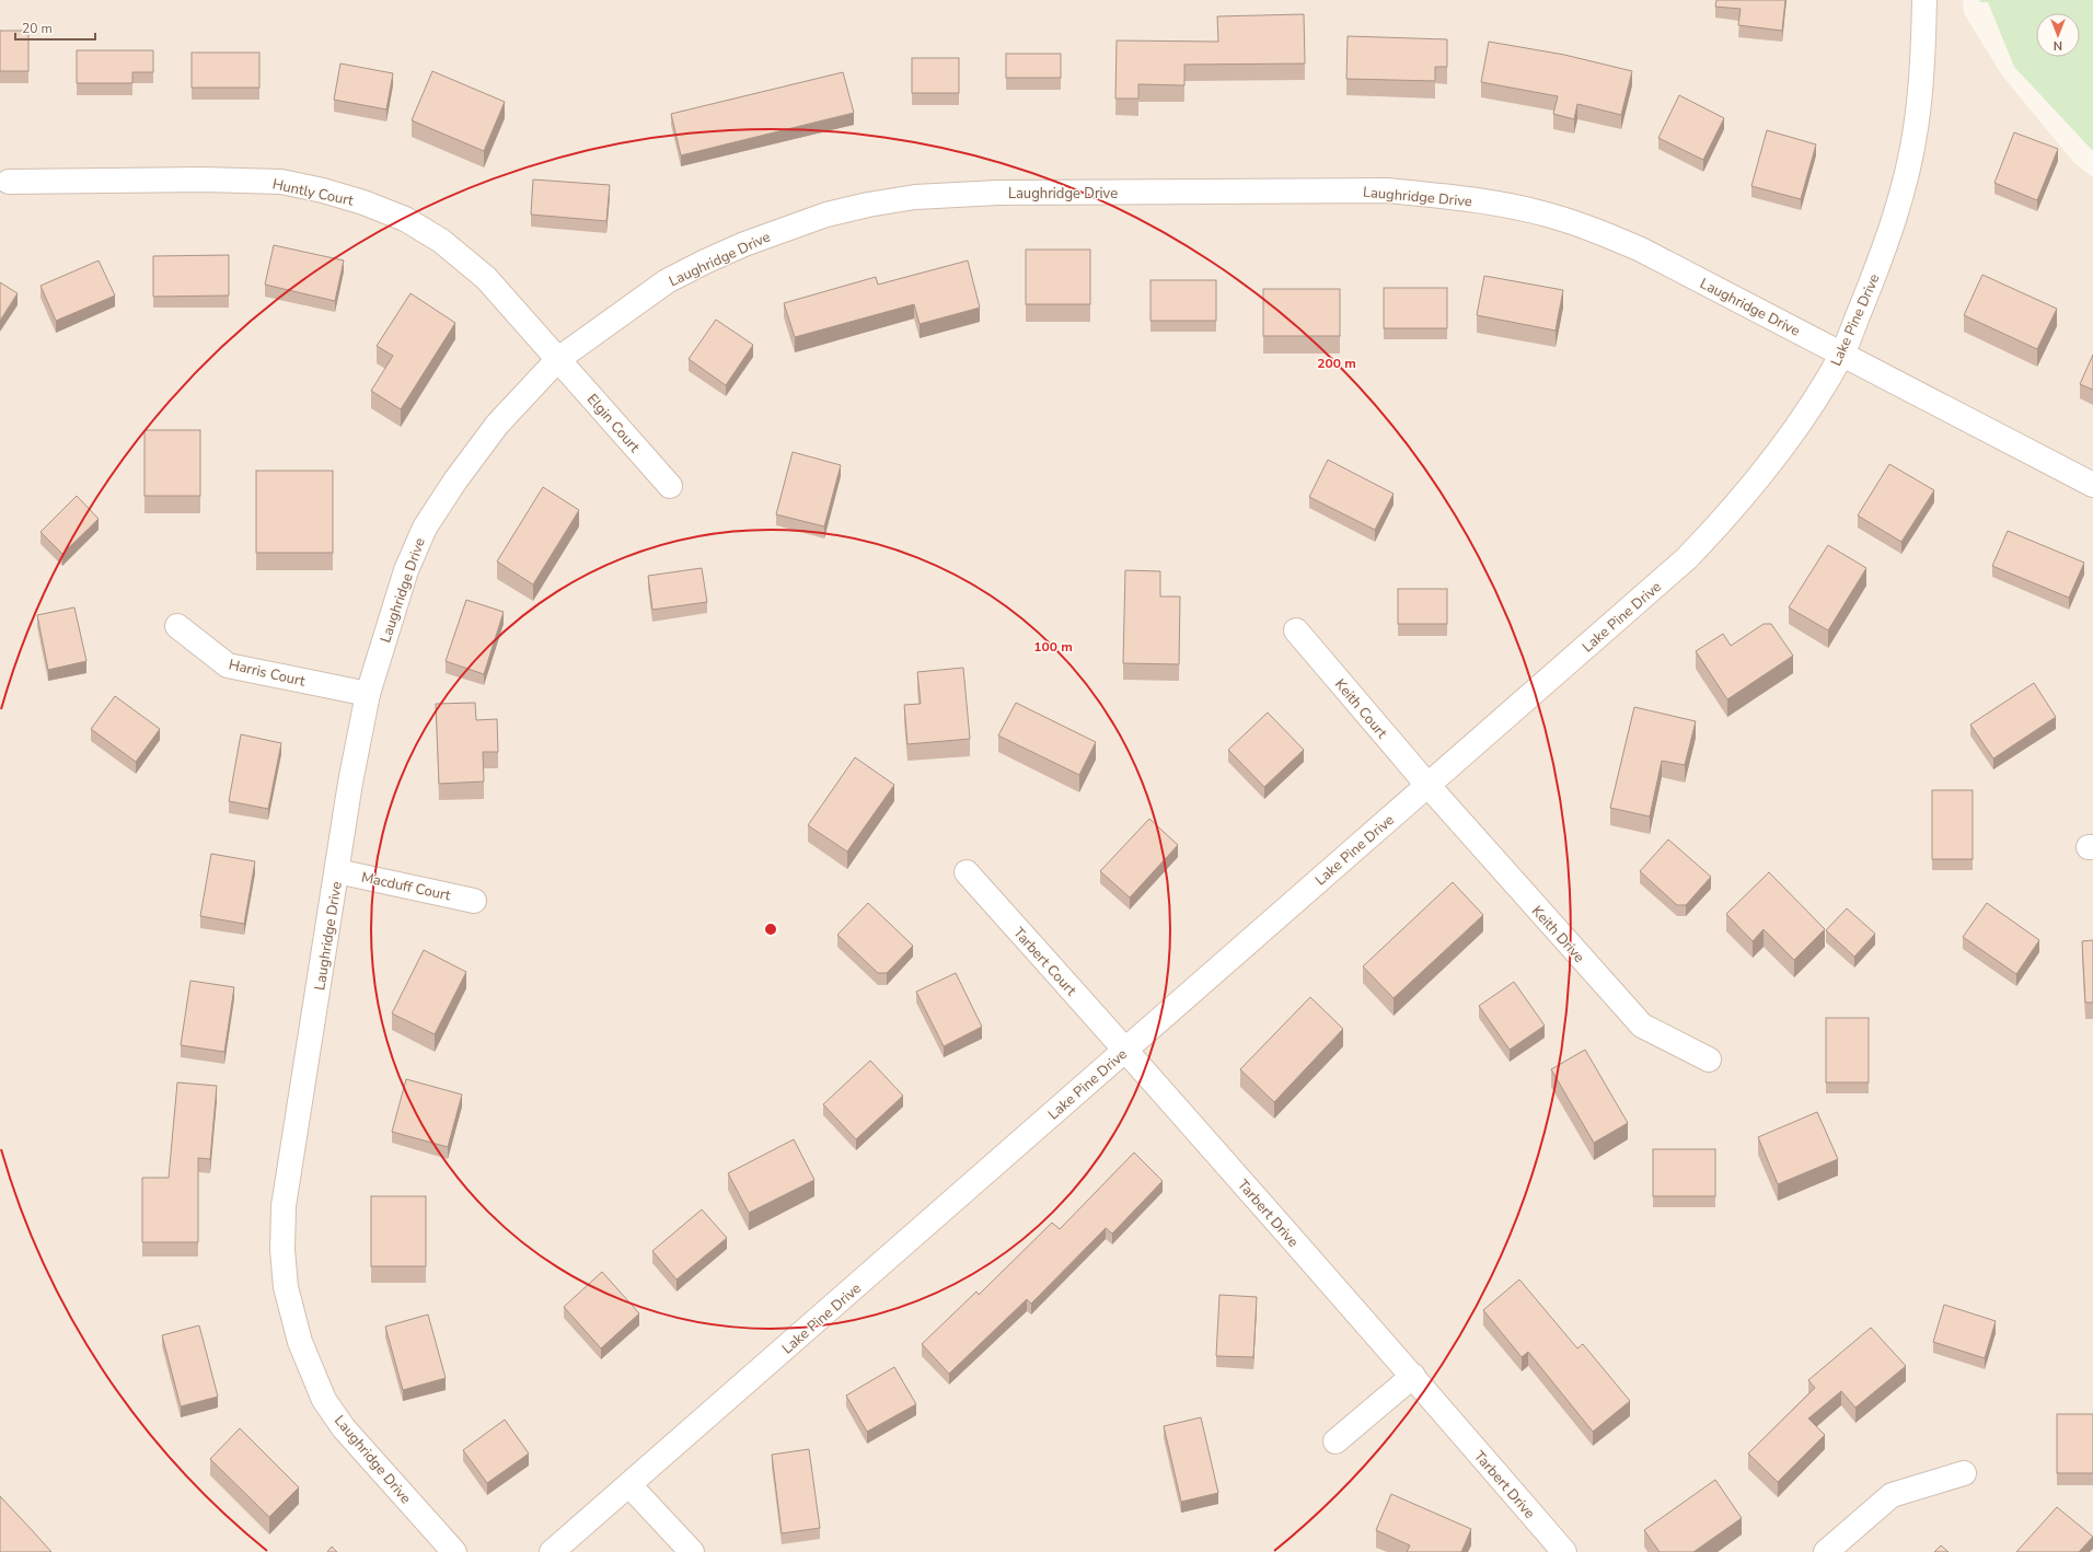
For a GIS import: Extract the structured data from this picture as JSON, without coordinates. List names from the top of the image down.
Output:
{
  "streets": {
    "street": [
      "Huntly Court",
      "Laughridge Drive",
      "Lake Pine Drive",
      "Elgin Court",
      "Harris Court",
      "Keith Court",
      "Macduff Court",
      "Keith Drive",
      "Tarbert Court",
      "Tarbert Drive"
    ]
  },
  "crossings": [
    ["Huntly Court", "Laughridge Drive"],
    ["Huntly Court", "Elgin Court"],
    ["Laughridge Drive", "Lake Pine Drive"],
    ["Laughridge Drive", "Elgin Court"],
    ["Laughridge Drive", "Harris Court"],
    ["Laughridge Drive", "Macduff Court"],
    ["Lake Pine Drive", "Keith Court"],
    ["Lake Pine Drive", "Keith Drive"],
    ["Lake Pine Drive", "Tarbert Court"],
    ["Lake Pine Drive", "Tarbert Drive"],
    ["Keith Court", "Keith Drive"],
    ["Tarbert Court", "Tarbert Drive"]
  ],
  "scale_bar": "20 m",
  "north": "bottom",
  "rings": ["200 m", "100 m"]
}
